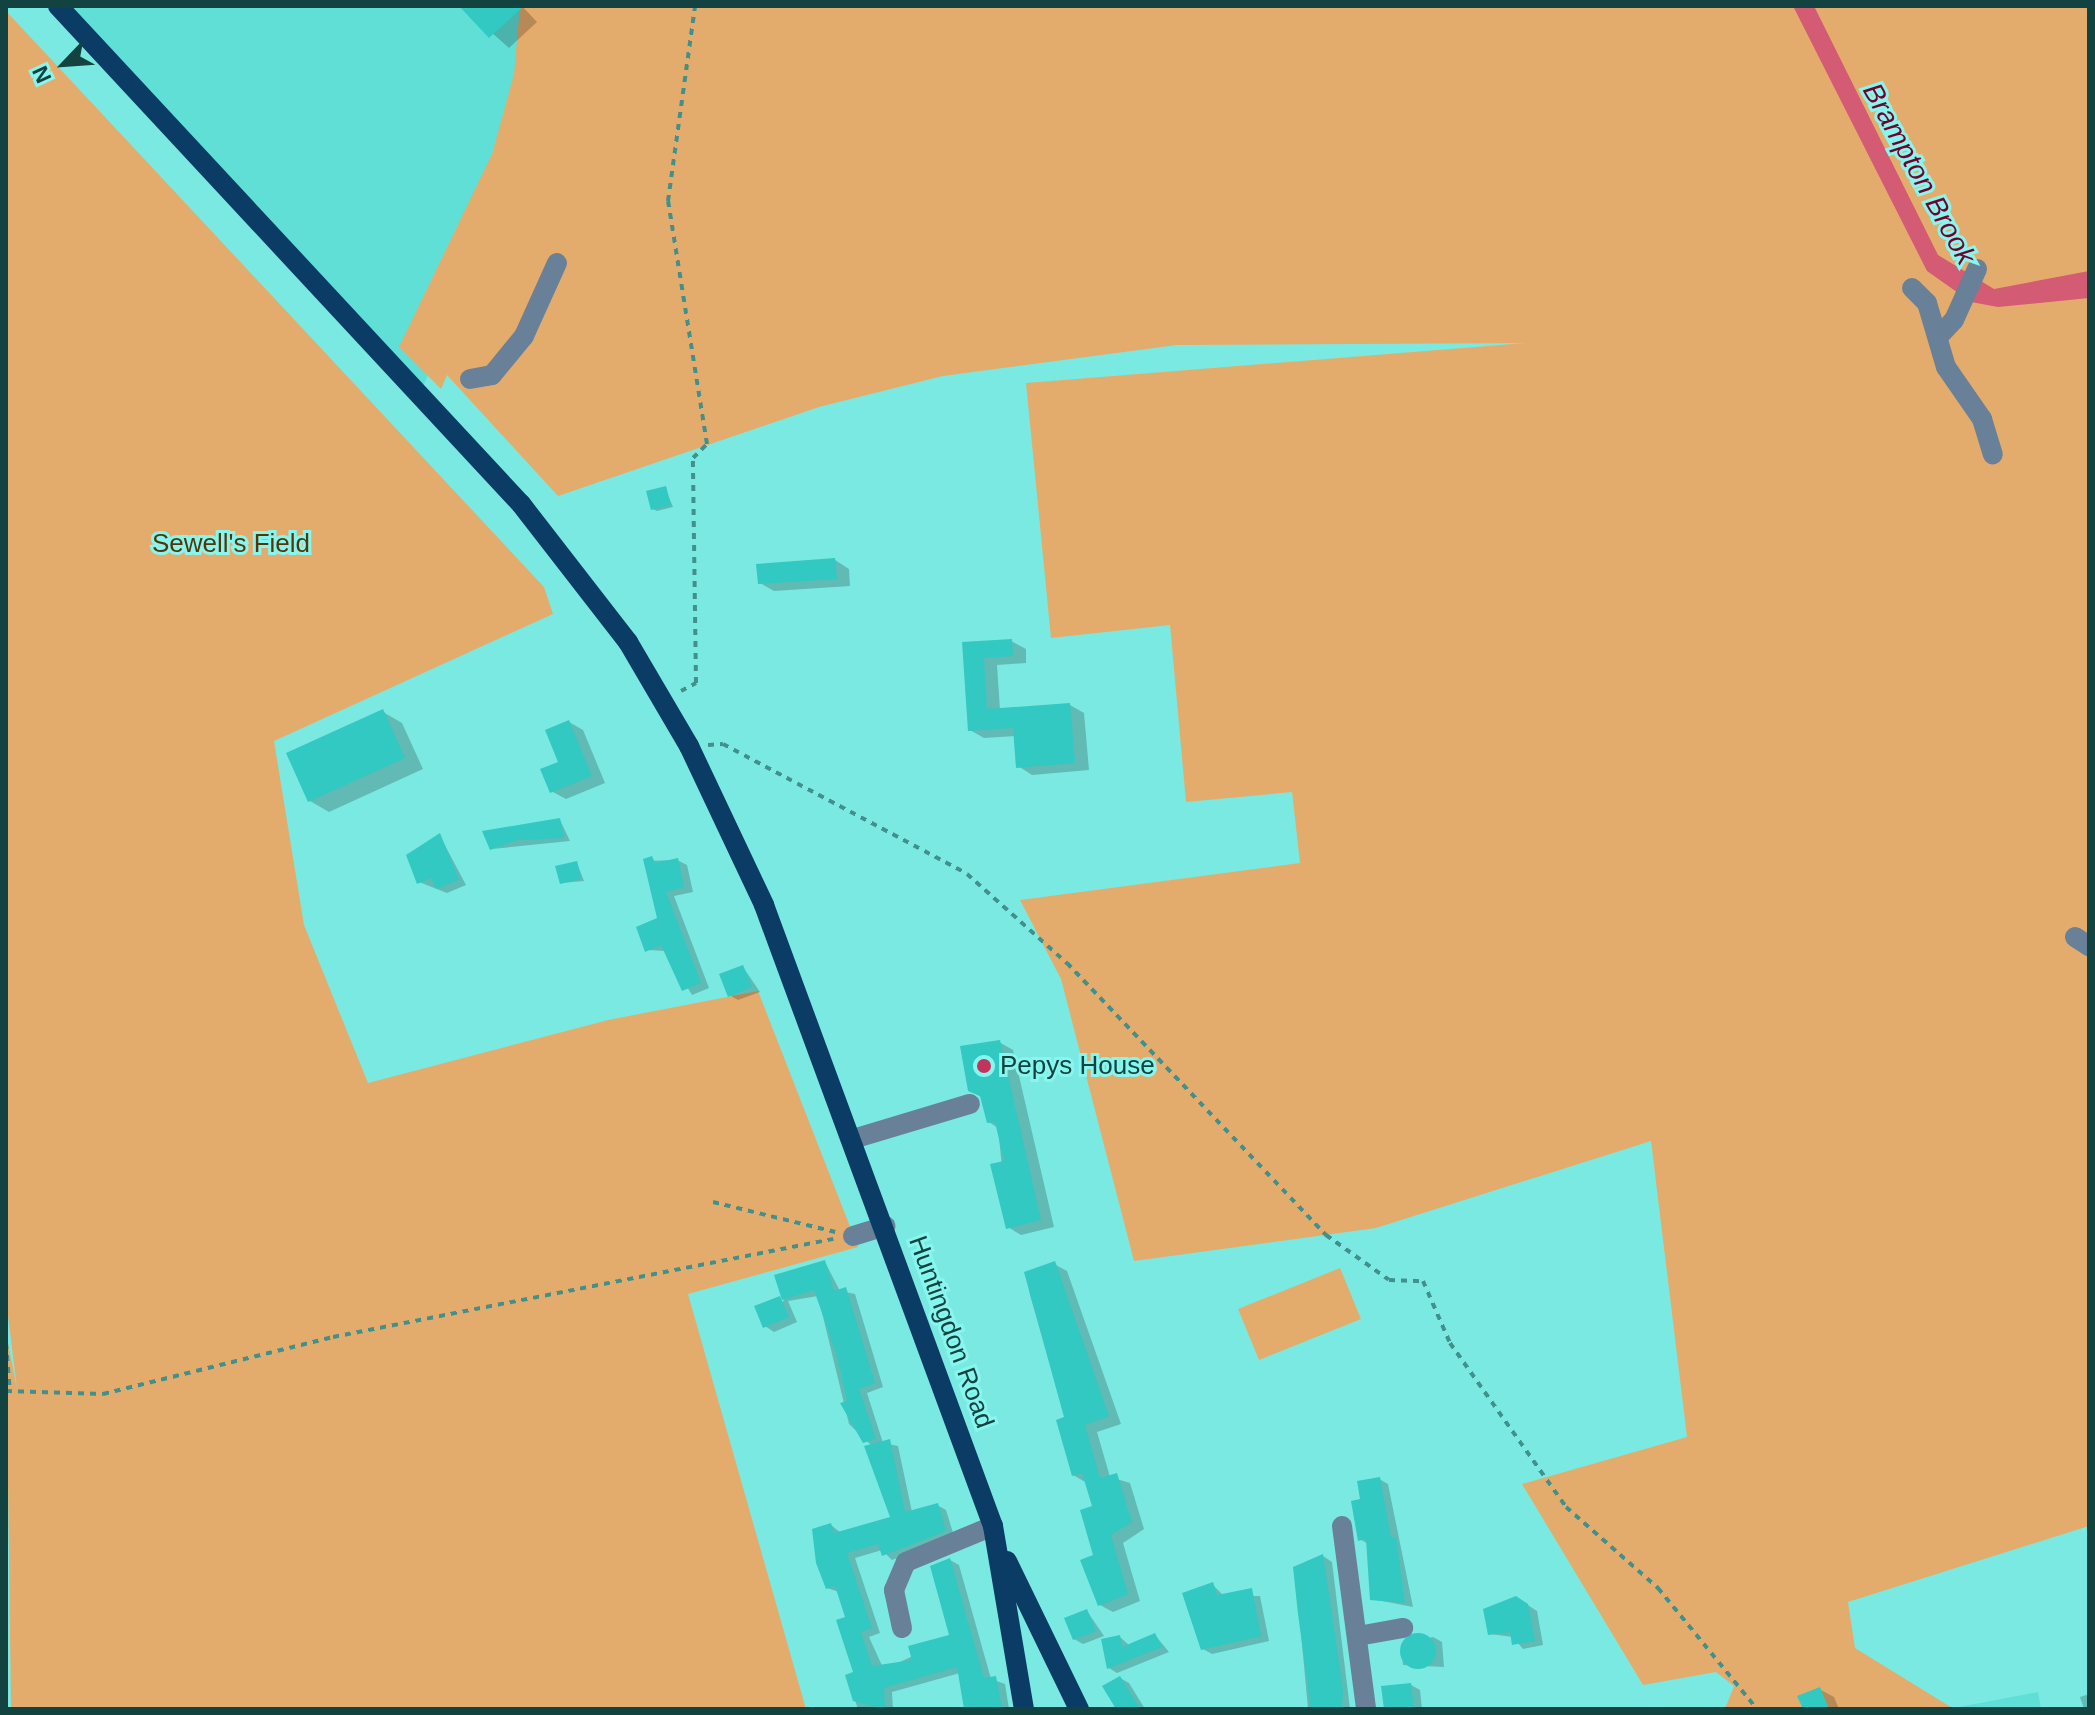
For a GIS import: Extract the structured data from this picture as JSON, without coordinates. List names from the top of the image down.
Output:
{
  "streets": {
    "main road": ["Huntingdon Road"]
  },
  "water": ["Brampton Brook"],
  "parks": ["Sewell's Field"],
  "places": ["Pepys House"],
  "north": "bottom left"
}
